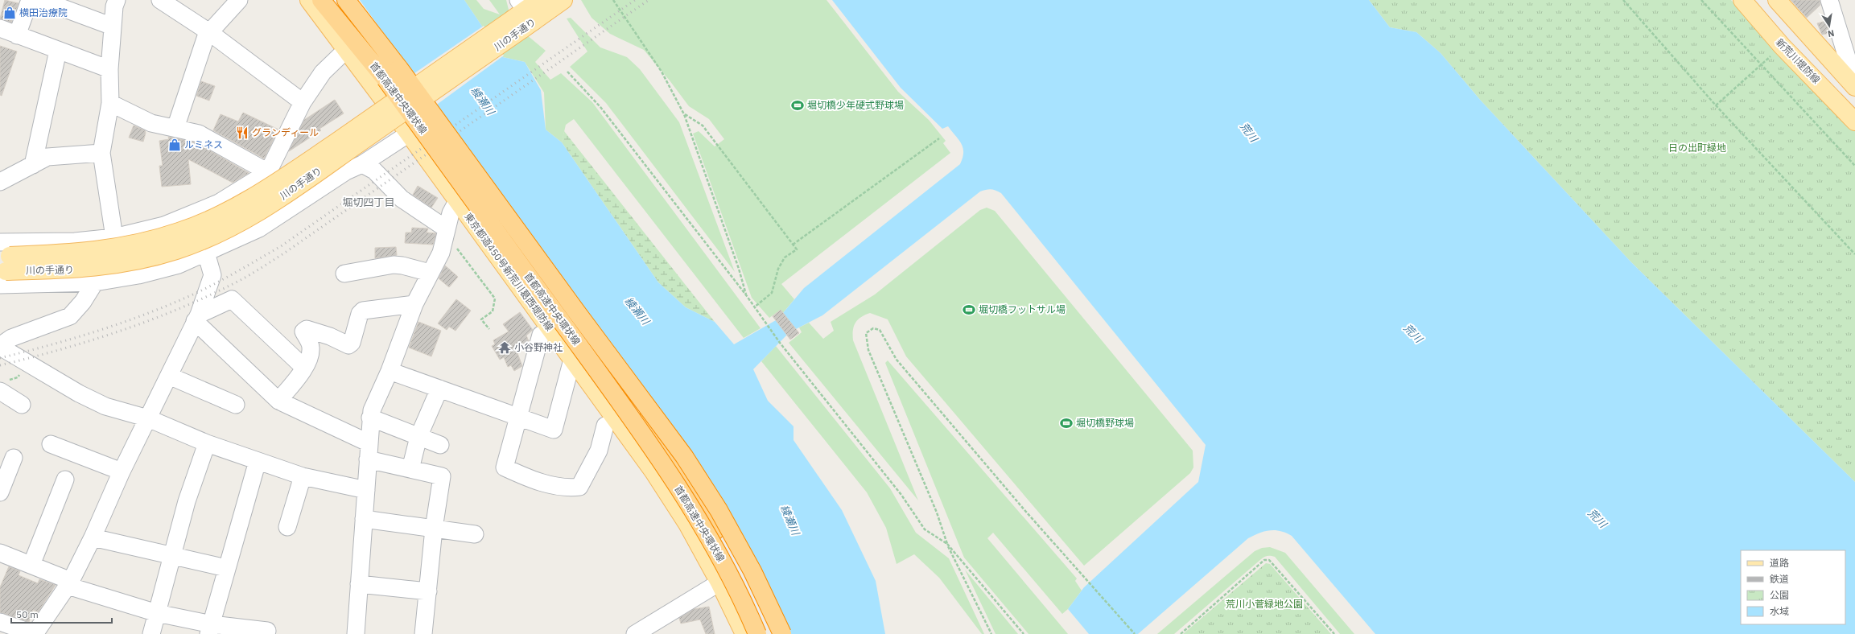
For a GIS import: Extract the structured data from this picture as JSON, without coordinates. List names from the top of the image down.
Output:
{
  "streets": {
    "highway": ["首都高速中央環状線"],
    "main road": ["川の手通り", "新荒川堤防線", "東京都道450号新荒川葛西堤防線"]
  },
  "districts": ["堀切四丁目"],
  "water": ["綾瀬川", "荒川"],
  "parks": ["日の出町緑地", "荒川小菅緑地公園"],
  "places": {
    "shop": ["横田治療院", "ルミネス"],
    "sports": ["堀切橋少年硬式野球場", "堀切橋フットサル場", "堀切橋野球場"],
    "restaurant": ["グランディール"],
    "temple": ["小谷野神社"]
  },
  "legend": [
    "道路",
    "鉄道",
    "公園",
    "水域"
  ],
  "scale_bar": "50 m",
  "north": "bottom"
}
